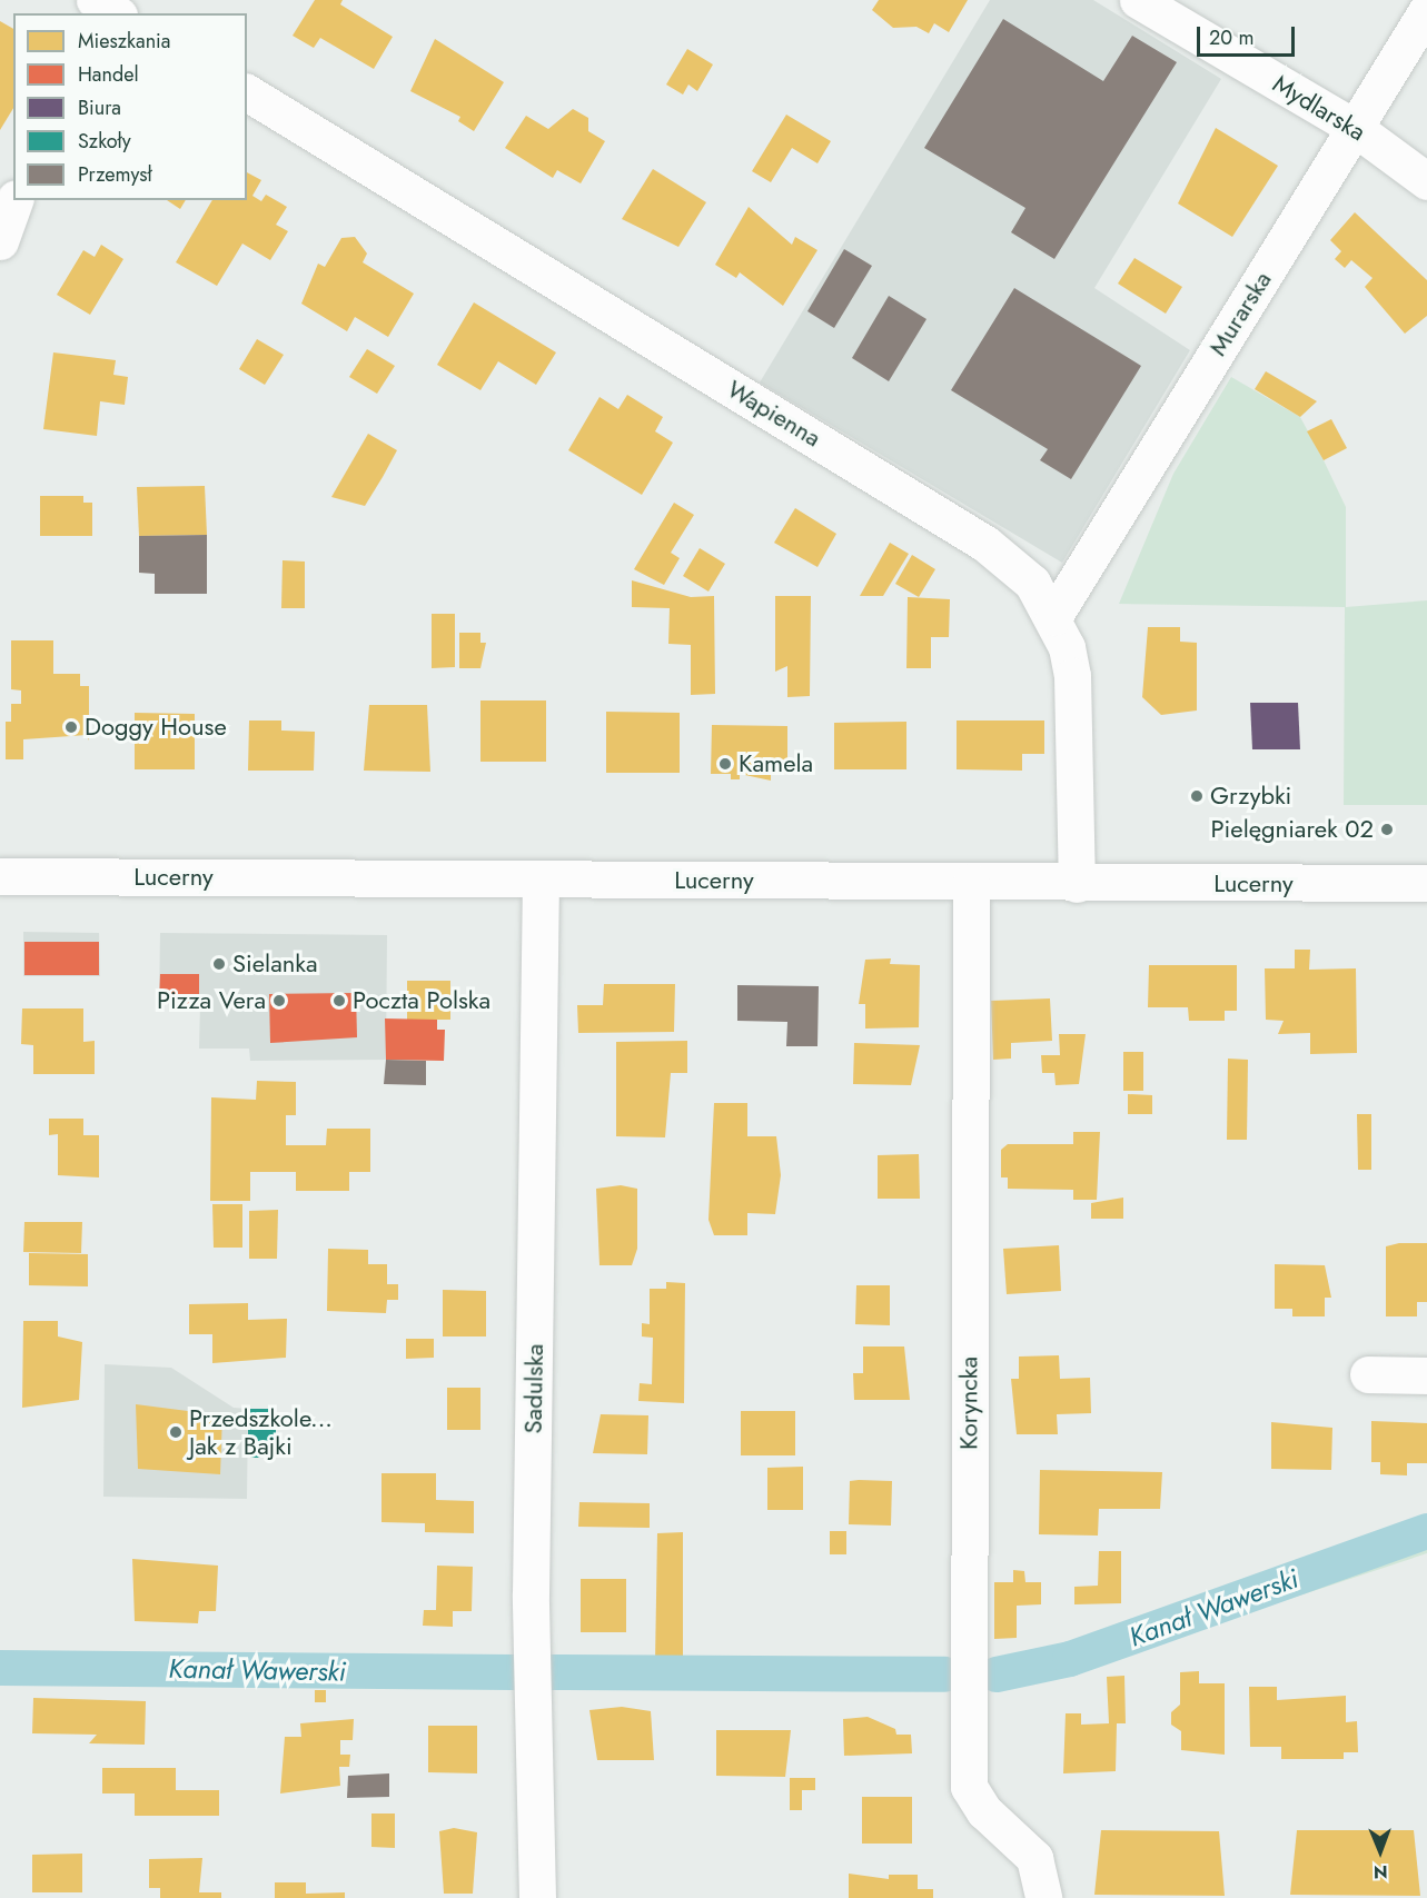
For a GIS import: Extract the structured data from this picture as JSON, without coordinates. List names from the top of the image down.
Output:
{
  "streets": {
    "street": [
      "Mydlarska",
      "Murarska",
      "Wapienna",
      "Lucerny",
      "Sadulska",
      "Koryncka"
    ]
  },
  "crossings": [
    ["Mydlarska", "Murarska"],
    ["Murarska", "Wapienna"],
    ["Wapienna", "Lucerny"],
    ["Lucerny", "Sadulska"],
    ["Lucerny", "Koryncka"]
  ],
  "water": ["Kanał Wawerski"],
  "places": [
    "Doggy House",
    "Kamela",
    "Grzybki",
    "Pielęgniarek 02",
    "Sielanka",
    "Pizza Vera",
    "Poczta Polska",
    "Przedszkole... Jak z Bajki"
  ],
  "legend": [
    "Mieszkania",
    "Handel",
    "Biura",
    "Szkoły",
    "Przemysł"
  ],
  "scale_bar": "20 m",
  "north": "bottom"
}
